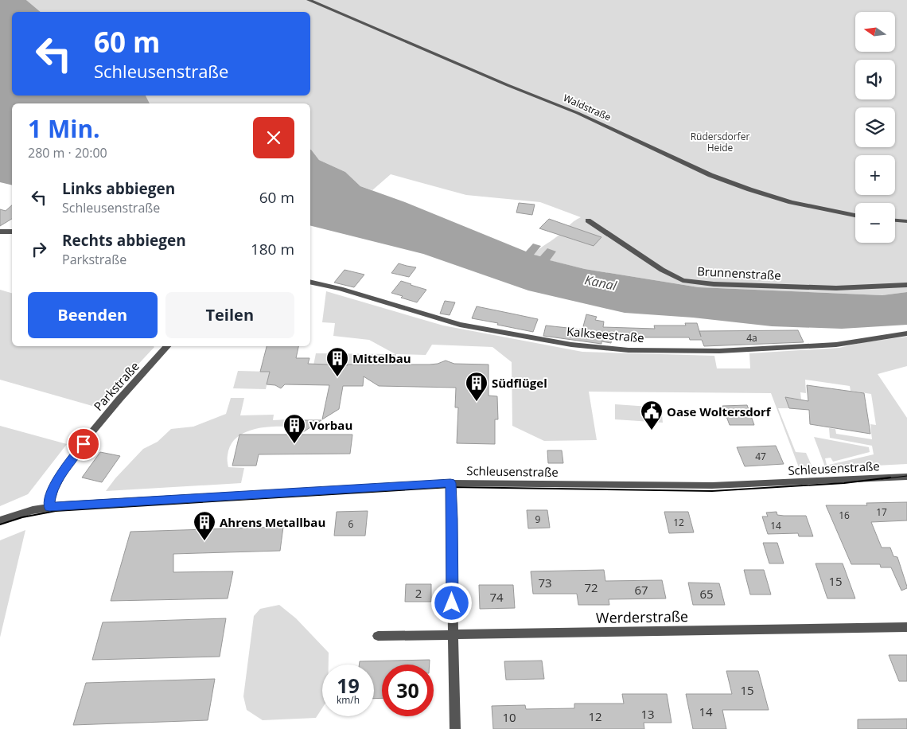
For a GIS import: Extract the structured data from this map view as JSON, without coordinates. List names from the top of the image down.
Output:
{
  "streets": {
    "street": [
      "Waldstraße",
      "Brunnenstraße",
      "Kalkseestraße",
      "Parkstraße",
      "Schleusenstraße",
      "Werderstraße"
    ]
  },
  "crossings": [
    ["Parkstraße", "Schleusenstraße"]
  ],
  "water": ["Kanal"],
  "parks": ["Rüdersdorfer Heide"],
  "places": {
    "building": [
      "Mittelbau",
      "Südflügel",
      "Vorbau",
      "Ahrens Metallbau"
    ],
    "public building": ["Oase Woltersdorf"]
  },
  "house_numbers": [
    "4a",
    "47",
    "17",
    "16",
    "9",
    "12",
    "6",
    "14",
    "15",
    "73",
    "72",
    "67",
    "2",
    "65",
    "74",
    "15",
    "14",
    "13",
    "12",
    "10"
  ],
  "north": "left",
  "page": {
    "map_buttons": ["+", "−"],
    "turn": ["60 m", "Schleusenstraße"],
    "heading": ["1 Min.", "280 m · 20:00"],
    "list": [
      {
        "name": "Links abbiegen",
        "note": "Schleusenstraße",
        "value": "60 m"
      },
      {
        "name": "Rechts abbiegen",
        "note": "Parkstraße",
        "value": "180 m"
      }
    ],
    "buttons": ["Beenden", "Teilen"],
    "speed": "19 km/h",
    "limit": "30"
  }
}
